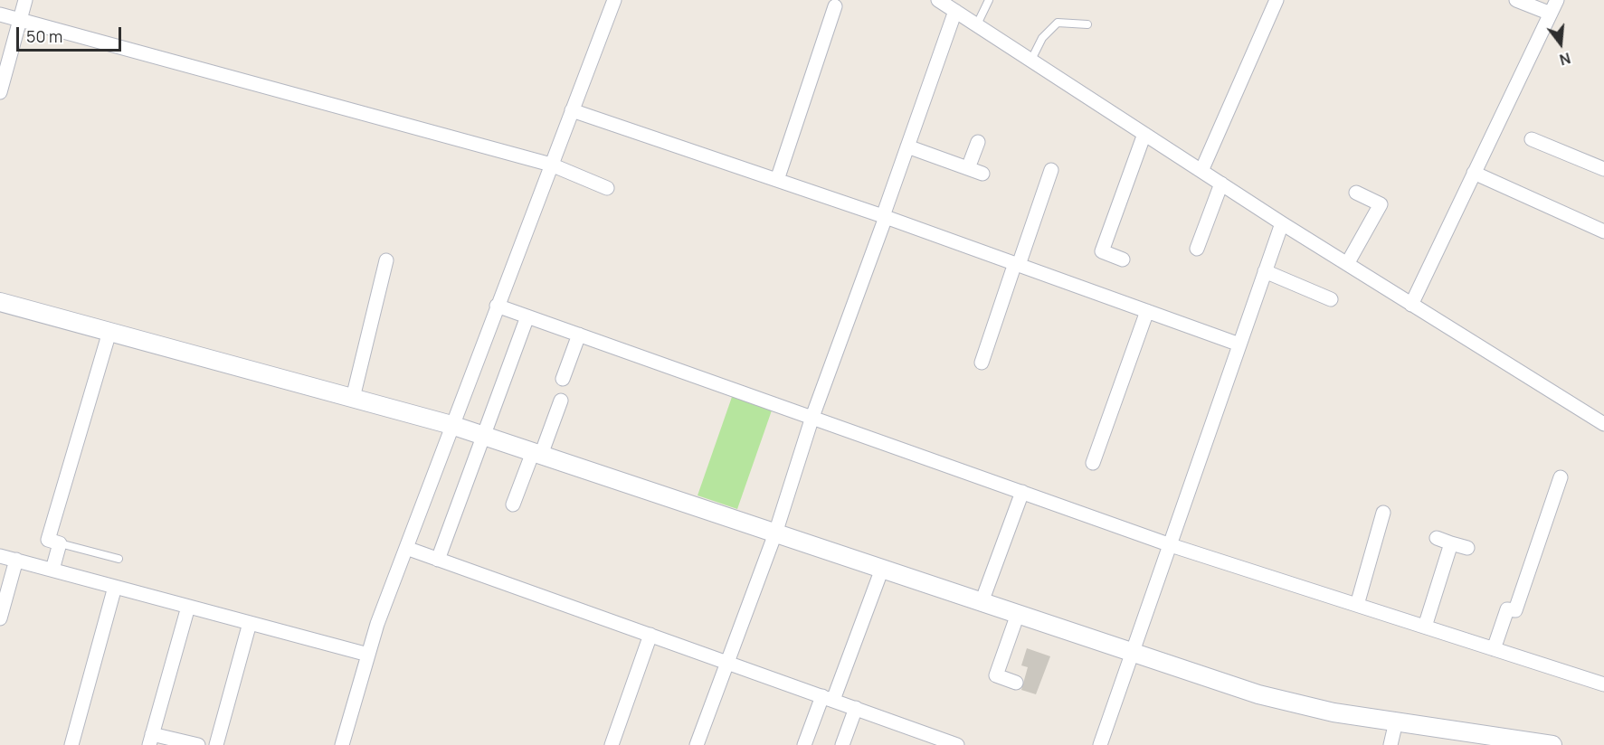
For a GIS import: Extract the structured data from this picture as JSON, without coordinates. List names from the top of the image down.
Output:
{
  "scale_bar": "50 m",
  "north": "bottom"
}
